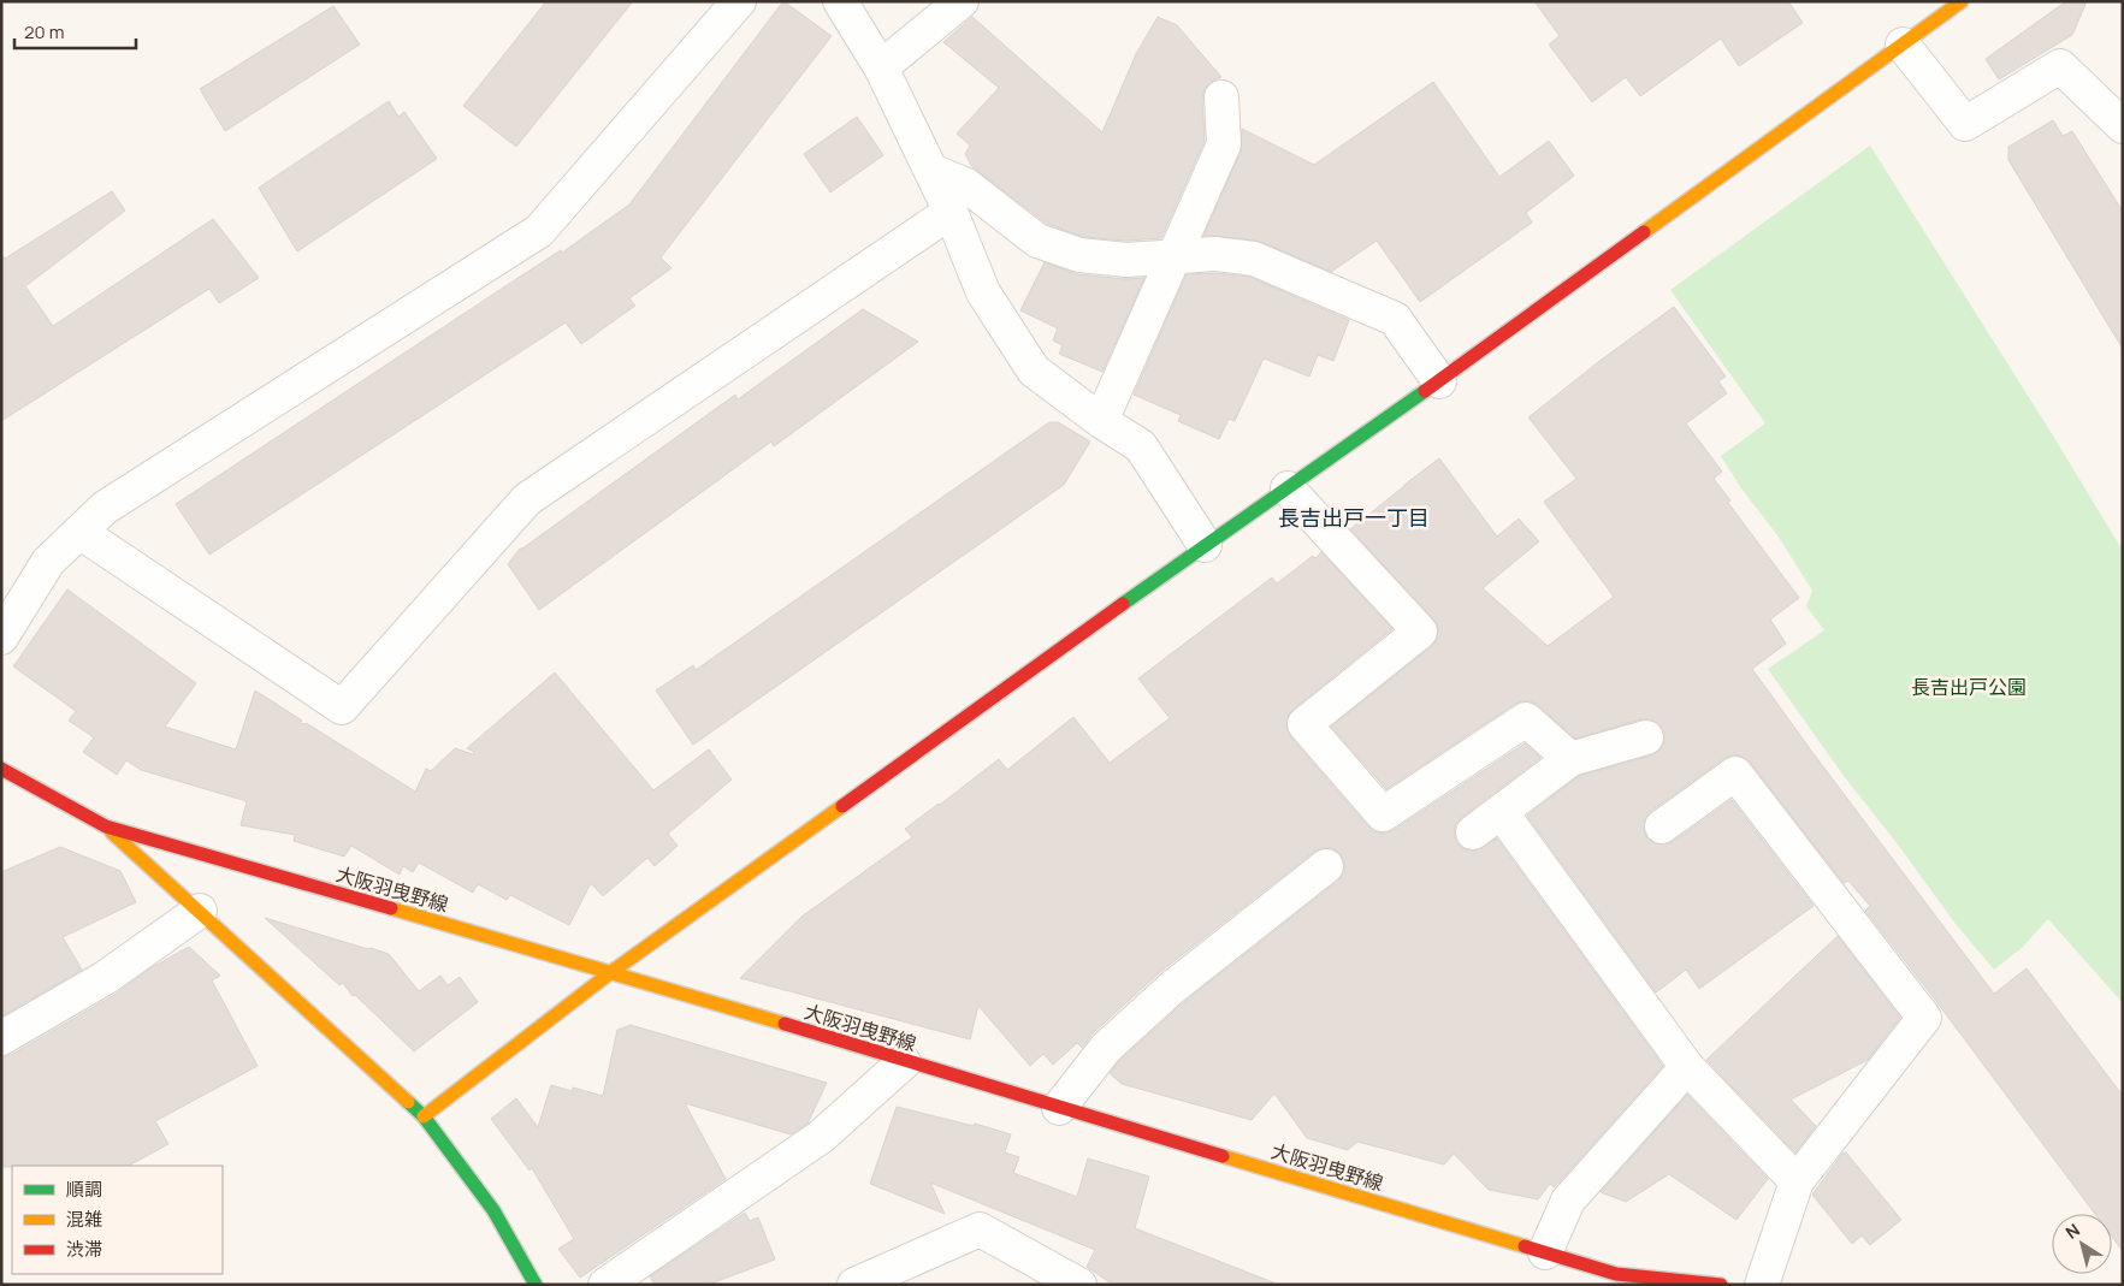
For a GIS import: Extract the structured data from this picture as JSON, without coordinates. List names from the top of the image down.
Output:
{
  "streets": {
    "street": ["大阪羽曳野線"]
  },
  "districts": ["長吉出戸一丁目"],
  "parks": ["長吉出戸公園"],
  "legend": ["順調", "混雑", "渋滞"],
  "scale_bar": "20 m",
  "north": "top left"
}
